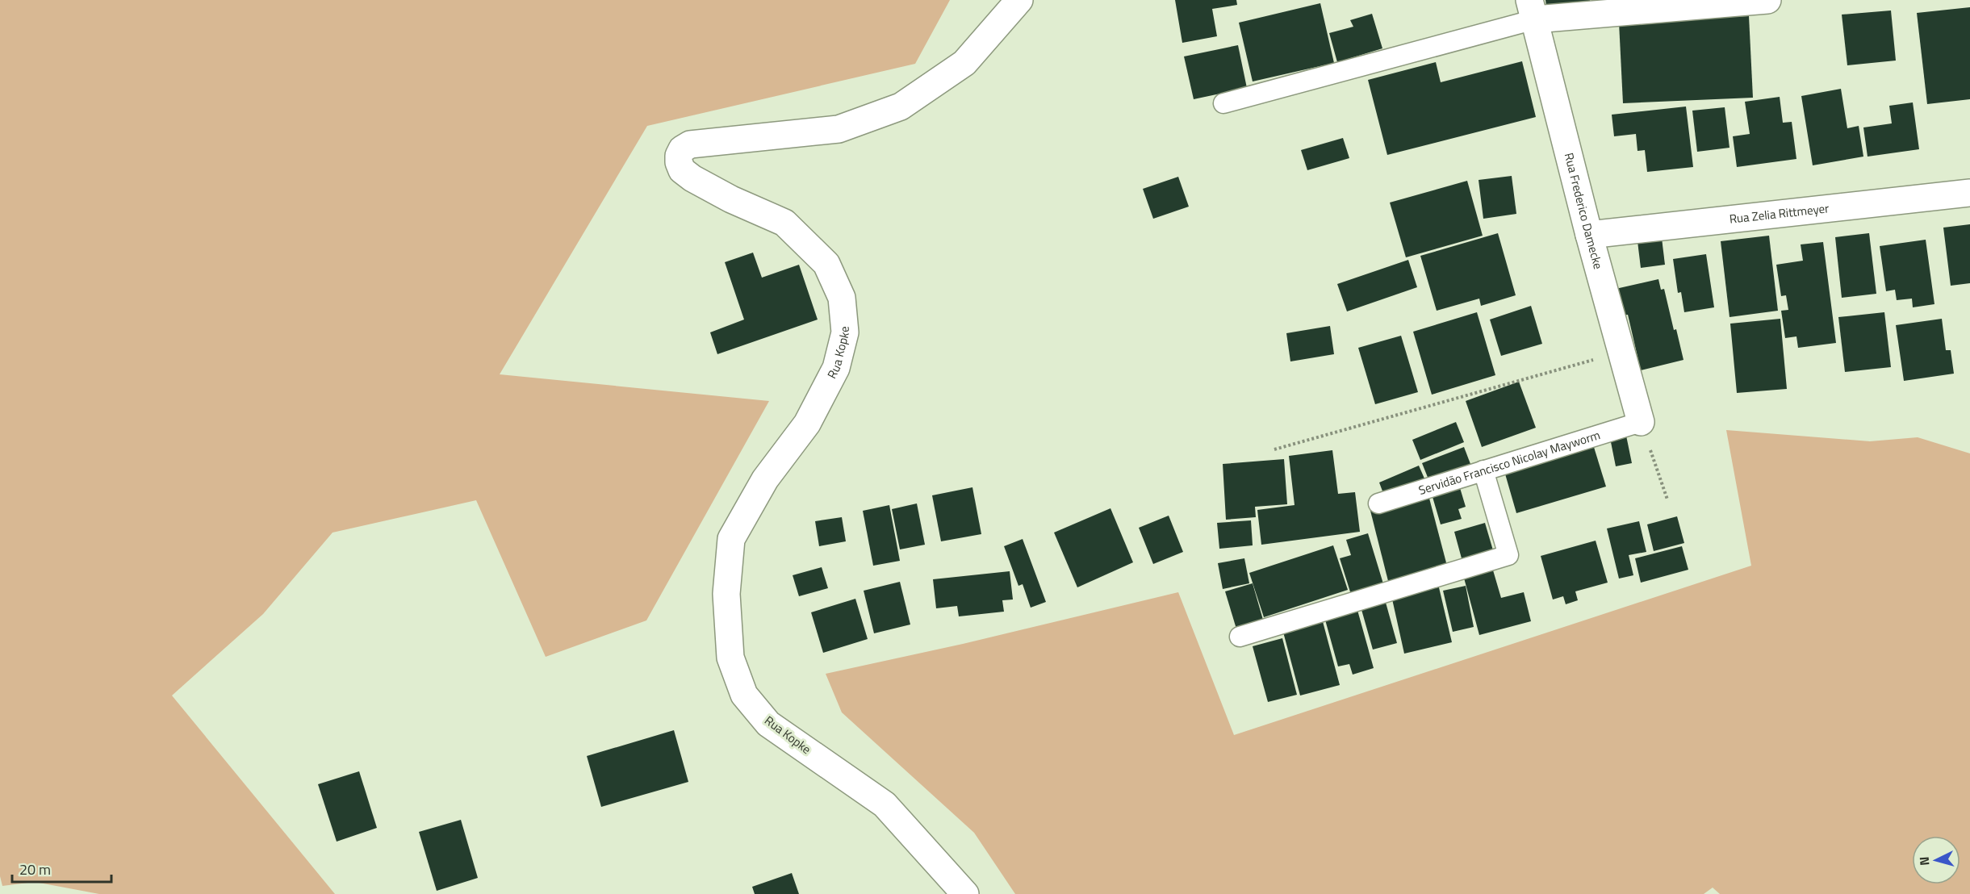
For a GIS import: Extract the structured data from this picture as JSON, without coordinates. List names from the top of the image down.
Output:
{
  "streets": {
    "street": ["Rua Frederico Damecke", "Rua Zelia Rittmeyer", "Rua Kopke"],
    "lane": ["Servidão Francisco Nicolay Mayworm"]
  },
  "crossings": [
    ["Rua Frederico Damecke", "Rua Zelia Rittmeyer"],
    ["Rua Frederico Damecke", "Servidão Francisco Nicolay Mayworm"]
  ],
  "scale_bar": "20 m",
  "north": "left"
}
